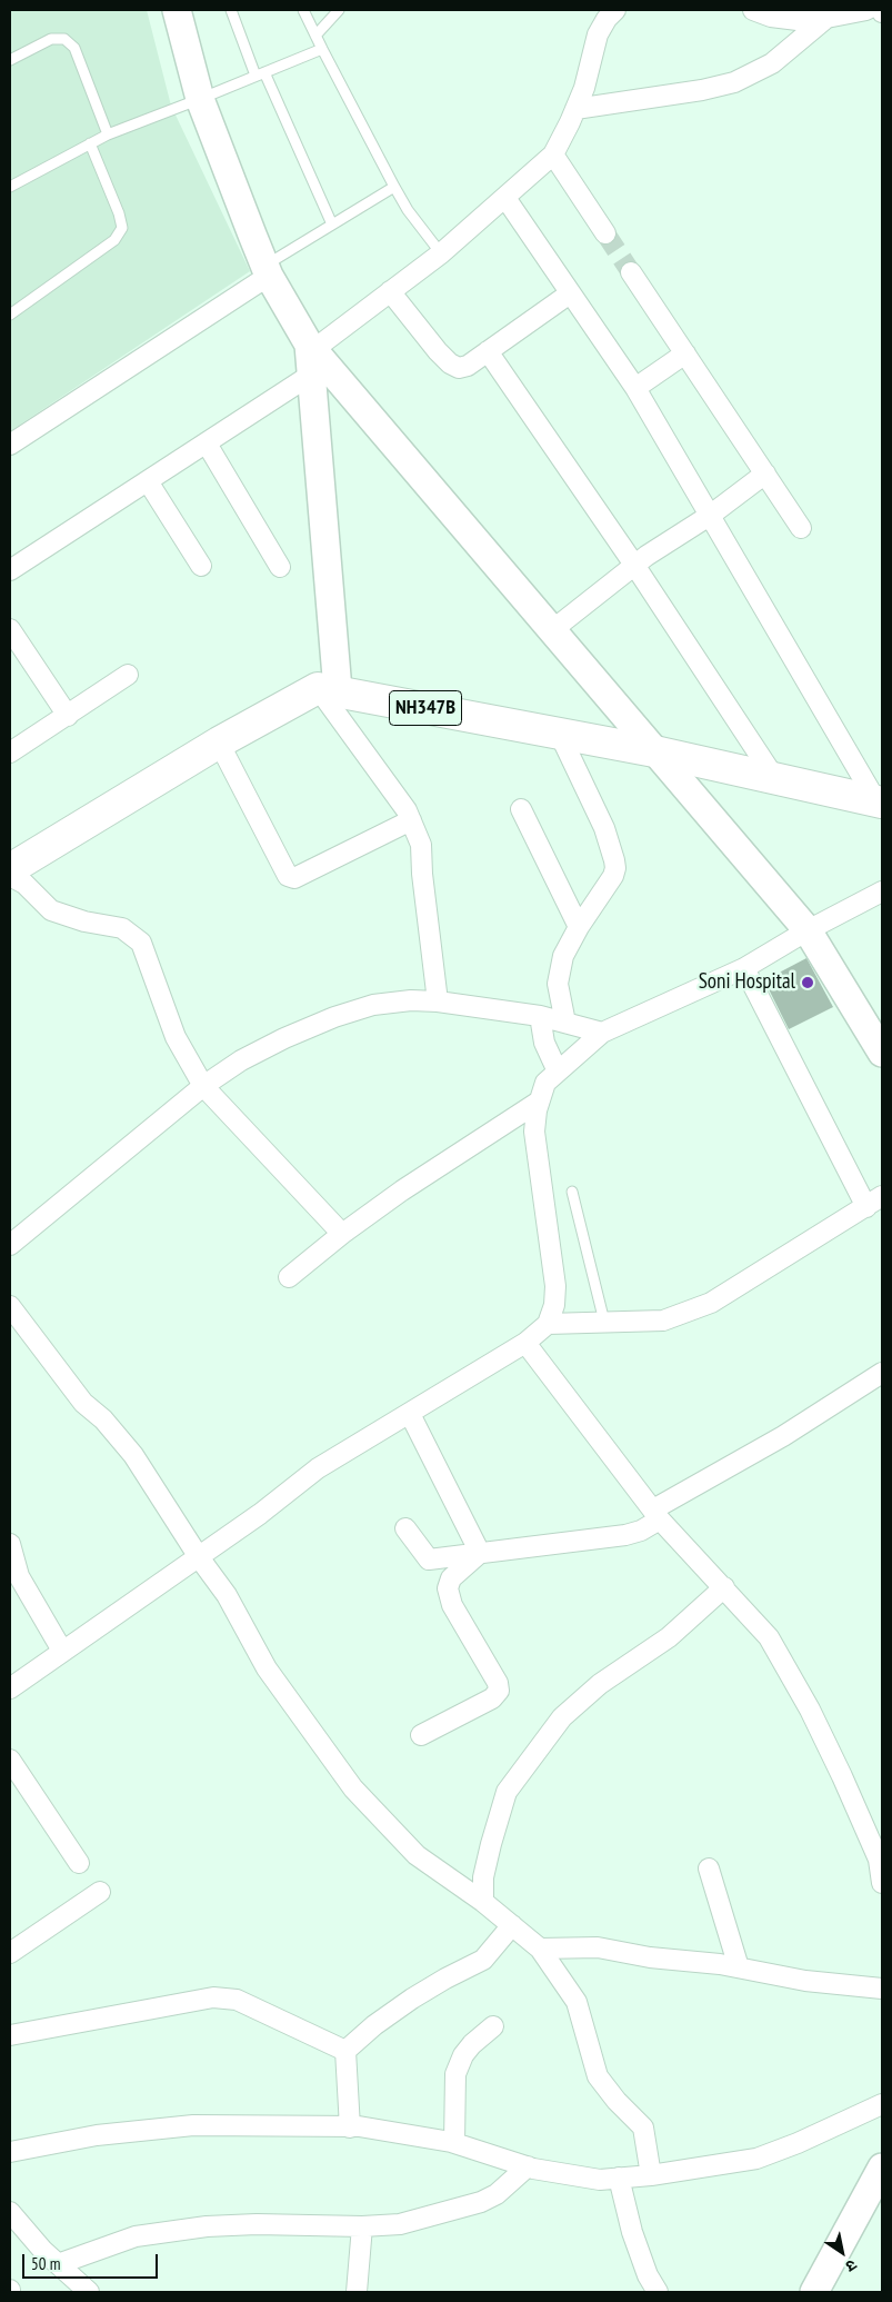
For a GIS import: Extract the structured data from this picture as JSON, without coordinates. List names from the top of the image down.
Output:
{
  "streets": {
    "highway": ["NH347B"]
  },
  "places": ["Soni Hospital"],
  "scale_bar": "50 m",
  "north": "bottom right"
}
